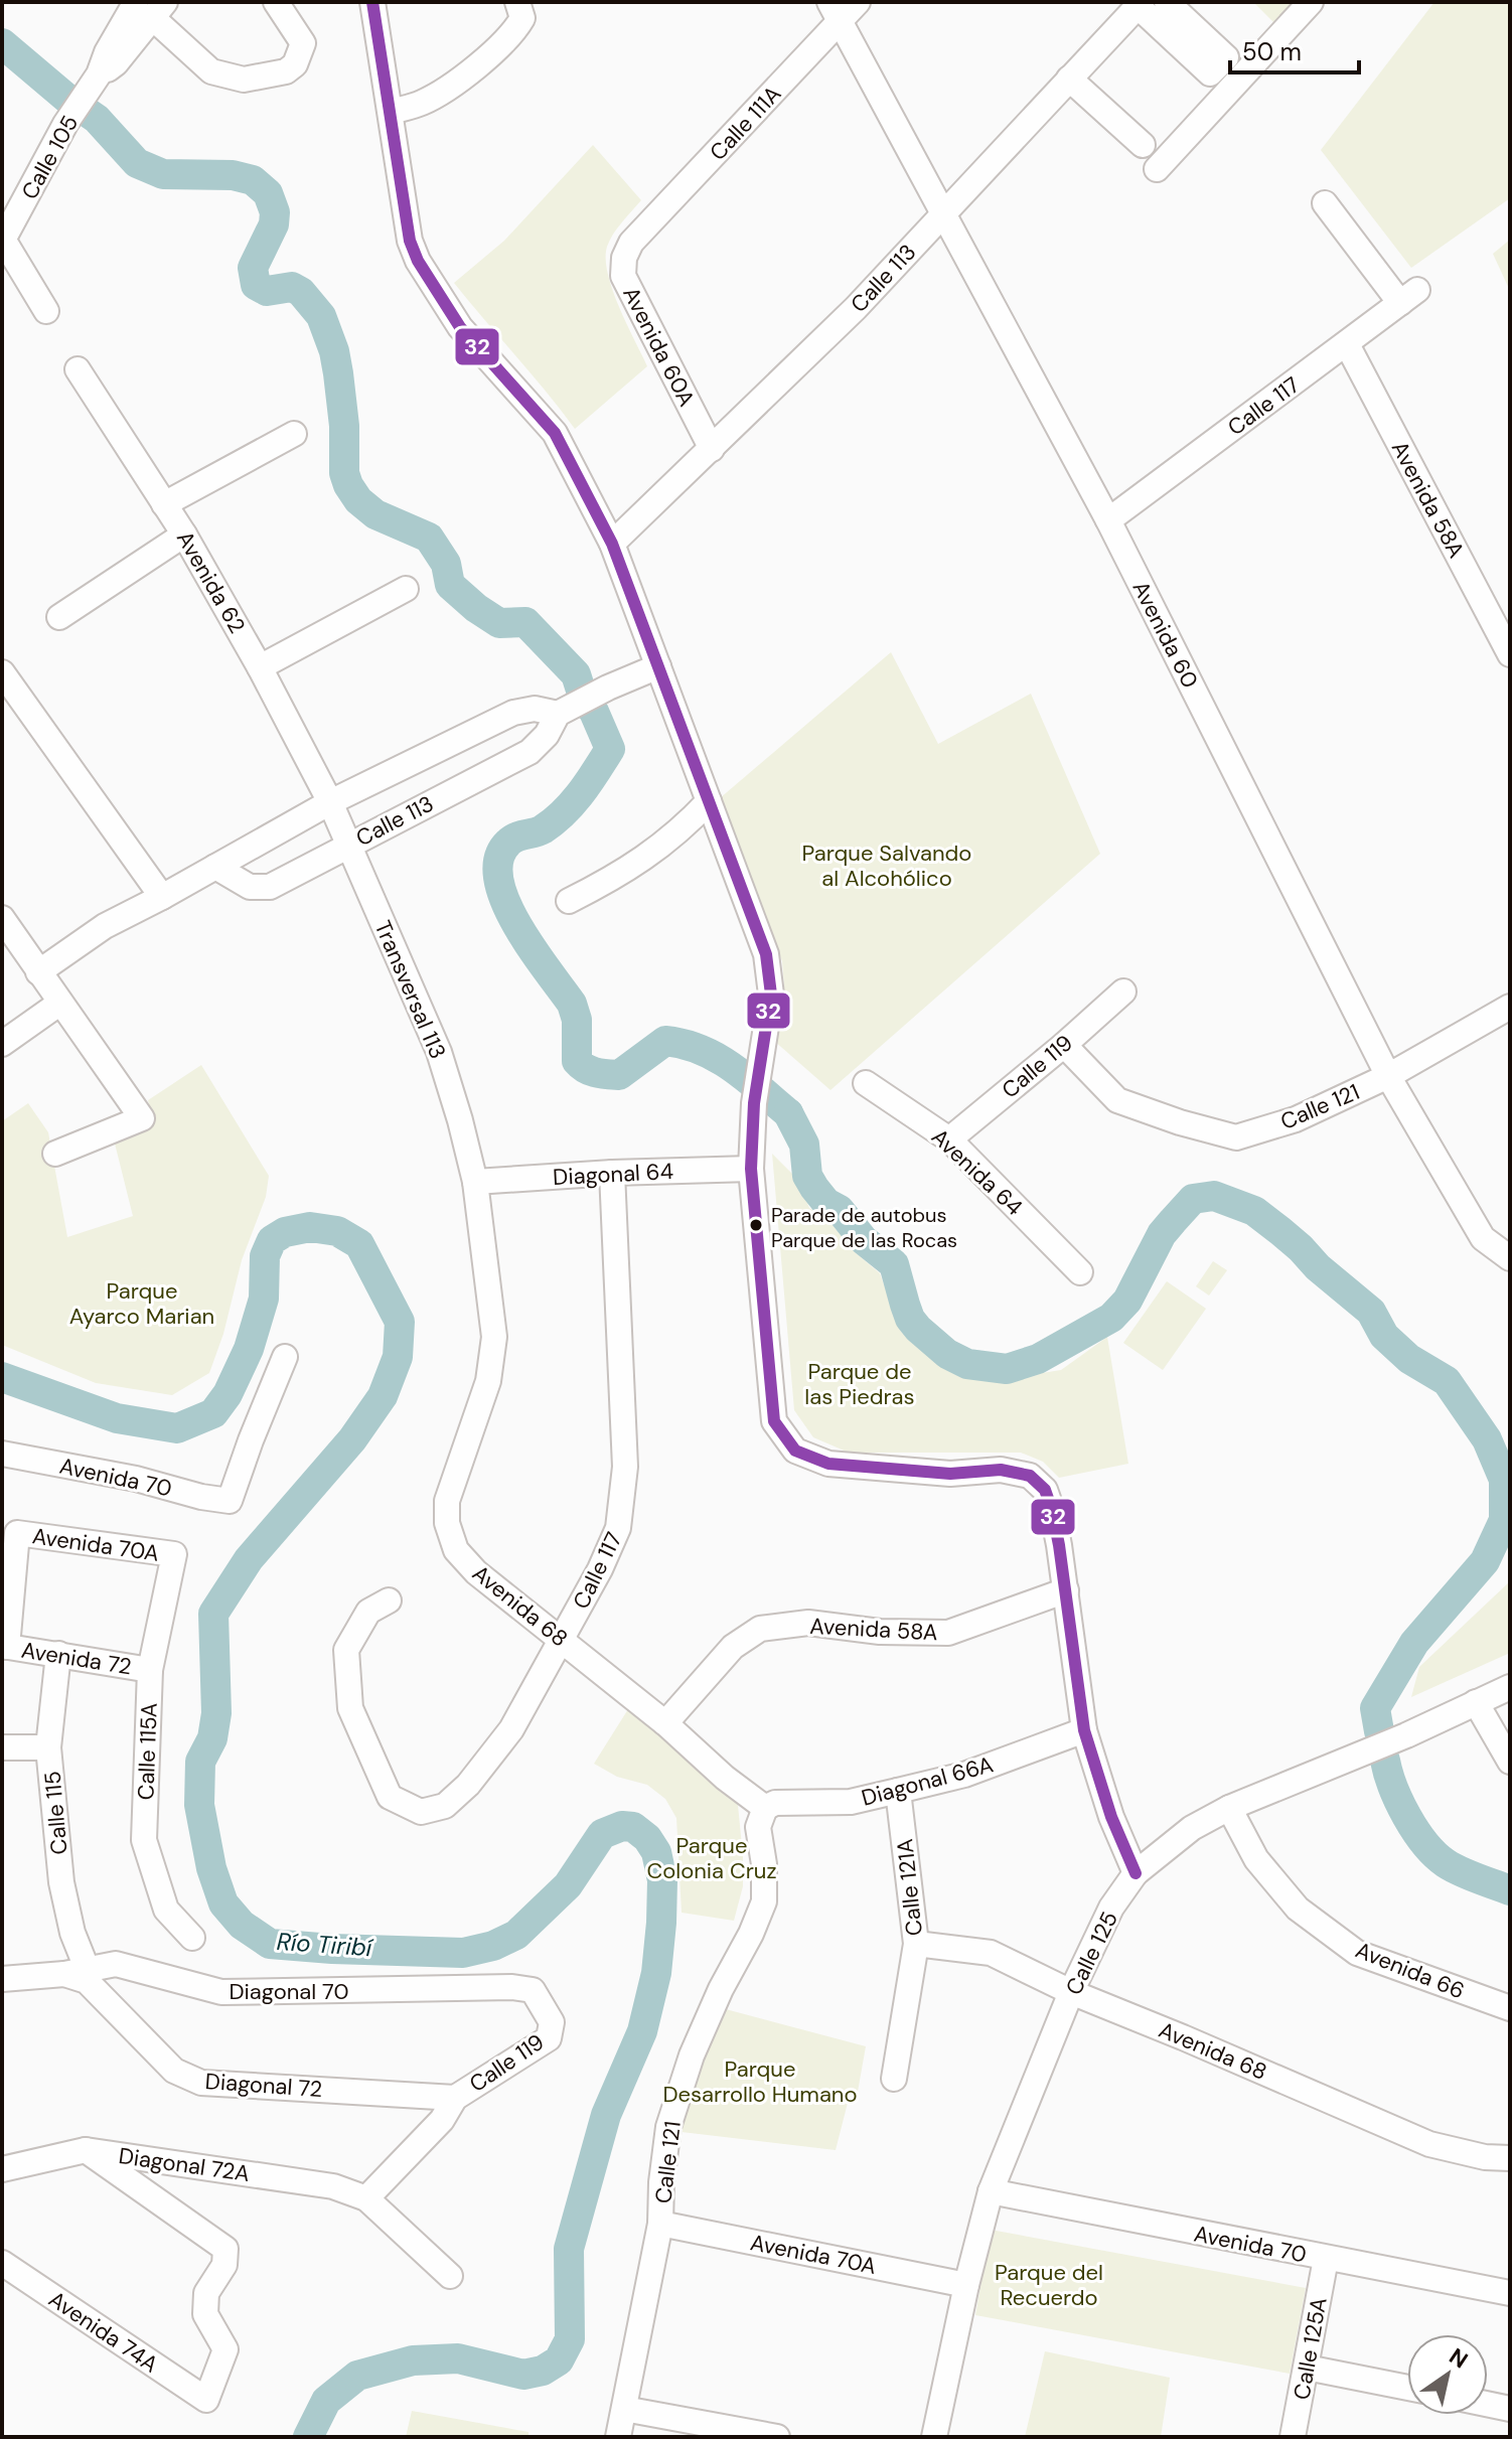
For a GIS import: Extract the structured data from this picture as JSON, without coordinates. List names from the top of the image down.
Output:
{
  "streets": {
    "street": [
      "Calle 111A",
      "Calle 105",
      "Calle 113",
      "Avenida 60A",
      "Calle 117",
      "Avenida 58A",
      "Avenida 62",
      "Avenida 60",
      "Transversal 113",
      "Calle 119",
      "Calle 121",
      "Avenida 64",
      "Diagonal 64",
      "Avenida 70",
      "Avenida 70A",
      "Avenida 68",
      "Avenida 72",
      "Calle 115A",
      "Diagonal 66A",
      "Calle 115",
      "Calle 121A",
      "Calle 125",
      "Avenida 66",
      "Diagonal 70",
      "Diagonal 72",
      "Diagonal 72A",
      "Avenida 74A",
      "Calle 125A"
    ]
  },
  "crossings": [
    ["Calle 111A", "Avenida 60A"],
    ["Calle 111A", "Avenida 60"],
    ["Calle 113", "Avenida 60A"],
    ["Calle 113", "Avenida 62"],
    ["Calle 113", "Avenida 60"],
    ["Calle 113", "Transversal 113"],
    ["Calle 117", "Avenida 58A"],
    ["Calle 117", "Avenida 60"],
    ["Calle 117", "Diagonal 64"],
    ["Calle 117", "Avenida 68"],
    ["Avenida 58A", "Avenida 68"],
    ["Avenida 62", "Transversal 113"],
    ["Avenida 60", "Calle 121"],
    ["Transversal 113", "Diagonal 64"],
    ["Transversal 113", "Avenida 68"],
    ["Calle 119", "Calle 121"],
    ["Calle 119", "Avenida 64"],
    ["Calle 119", "Diagonal 70"],
    ["Calle 119", "Diagonal 72"],
    ["Calle 119", "Diagonal 72A"],
    ["Calle 121", "Avenida 70A"],
    ["Calle 121", "Avenida 68"],
    ["Calle 121", "Diagonal 66A"],
    ["Diagonal 64", "Avenida 68"],
    ["Avenida 70", "Calle 125"],
    ["Avenida 70", "Calle 125A"],
    ["Avenida 70A", "Avenida 72"],
    ["Avenida 70A", "Calle 115A"],
    ["Avenida 70A", "Calle 125"],
    ["Avenida 68", "Diagonal 66A"],
    ["Avenida 68", "Calle 121A"],
    ["Avenida 68", "Calle 125"],
    ["Avenida 72", "Calle 115A"],
    ["Avenida 72", "Calle 115"],
    ["Diagonal 66A", "Calle 121A"],
    ["Calle 115", "Diagonal 70"],
    ["Calle 115", "Diagonal 72"],
    ["Calle 125", "Avenida 66"],
    ["Diagonal 70", "Diagonal 72"],
    ["Diagonal 72A", "Avenida 74A"]
  ],
  "water": ["Río Tiribí"],
  "parks": [
    "Parque Salvando al Alcohólico",
    "Parque Ayarco Marian",
    "Parque de las Piedras",
    "Parque Colonia Cruz",
    "Parque Desarrollo Humano",
    "Parque del Recuerdo"
  ],
  "places": ["Parade de autobus Parque de las Rocas"],
  "lines": ["transit line 32"],
  "scale_bar": "50 m",
  "north": "top right"
}
